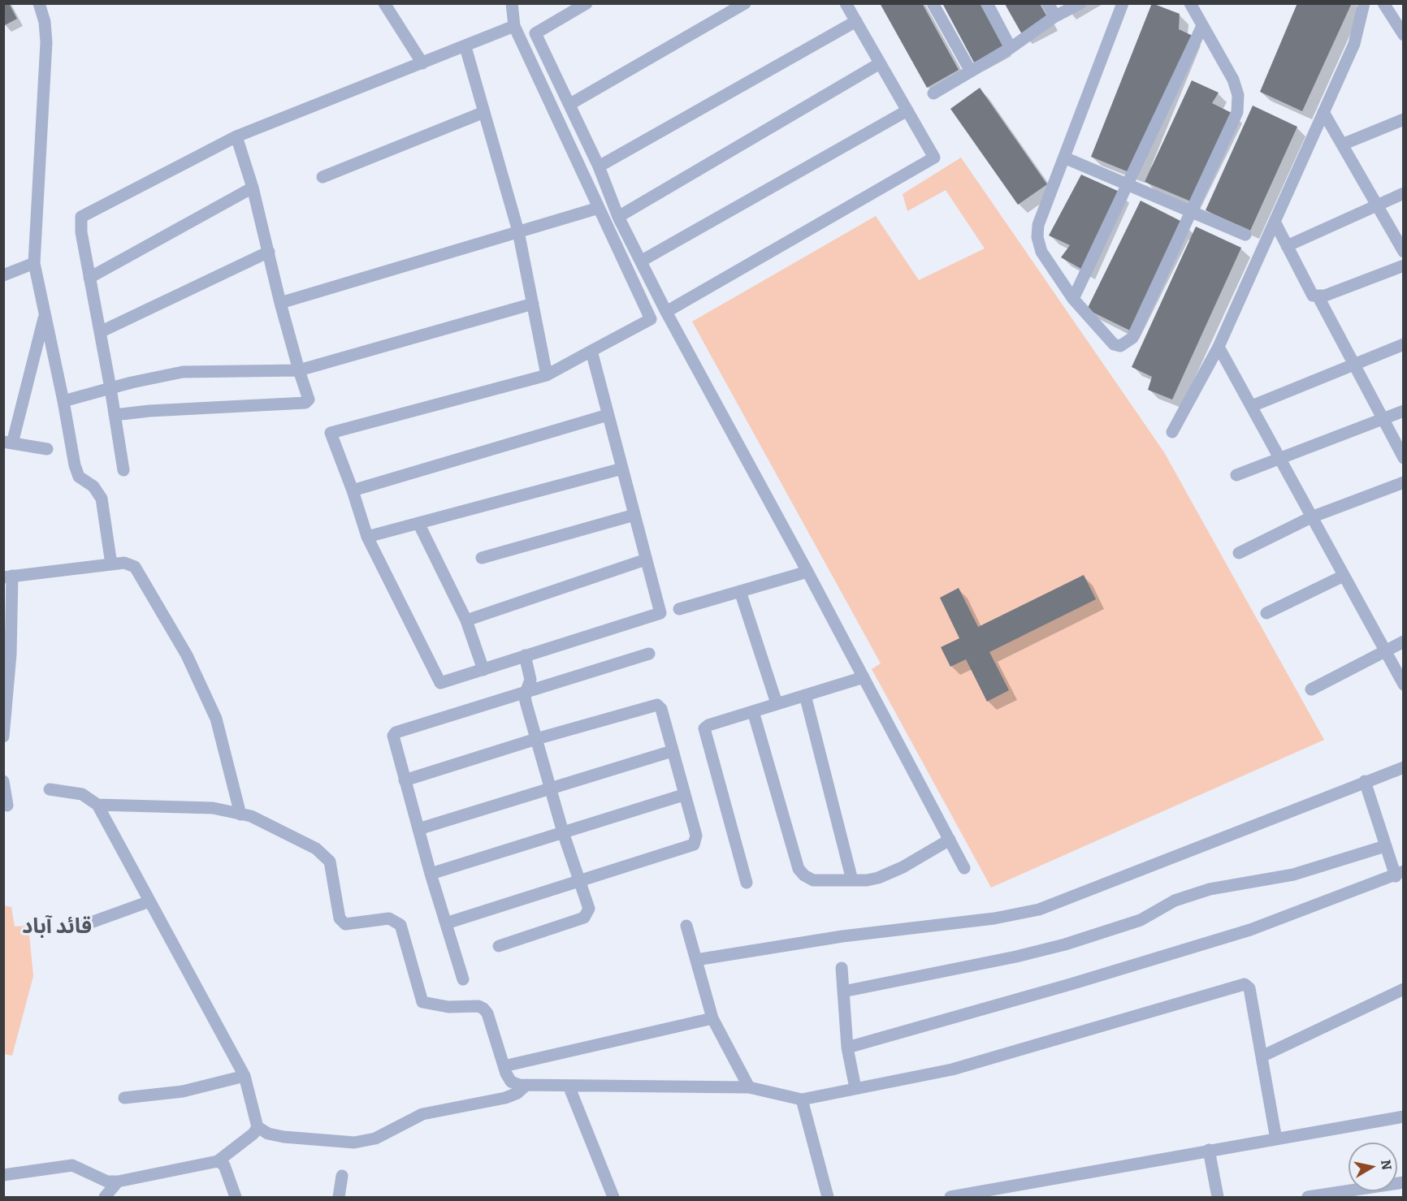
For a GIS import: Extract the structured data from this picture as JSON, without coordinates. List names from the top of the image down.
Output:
{
  "districts": ["قائد آباد"],
  "north": "right"
}
